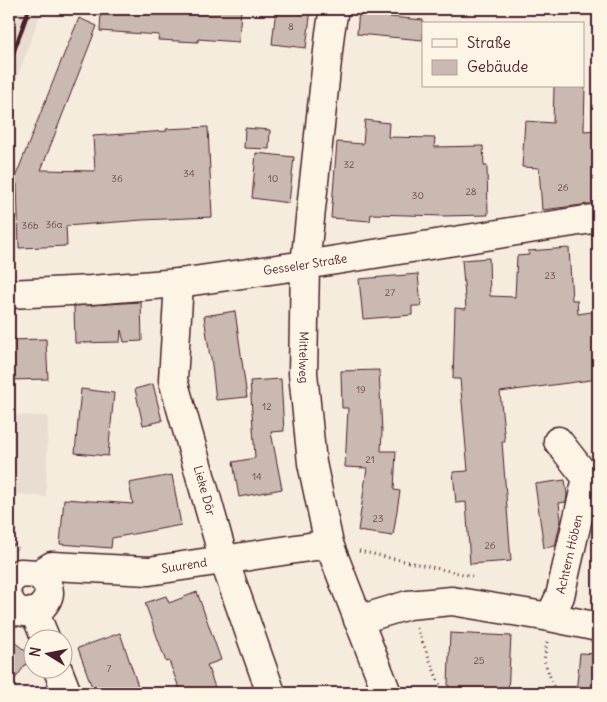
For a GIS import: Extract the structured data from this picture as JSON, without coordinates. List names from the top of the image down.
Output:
{
  "streets": {
    "street": [
      "Gesseler Straße",
      "Mittelweg",
      "Lieke Dör",
      "Achtern Höben",
      "Suurend"
    ]
  },
  "crossings": [
    ["Gesseler Straße", "Mittelweg"],
    ["Gesseler Straße", "Lieke Dör"],
    ["Mittelweg", "Suurend"],
    ["Lieke Dör", "Suurend"]
  ],
  "house_numbers": [
    "8",
    "32",
    "34",
    "36",
    "10",
    "26",
    "28",
    "30",
    "36a",
    "36b",
    "23",
    "27",
    "19",
    "12",
    "21",
    "14",
    "23",
    "26",
    "25",
    "7"
  ],
  "legend": ["Straße", "Gebäude"],
  "north": "left"
}
